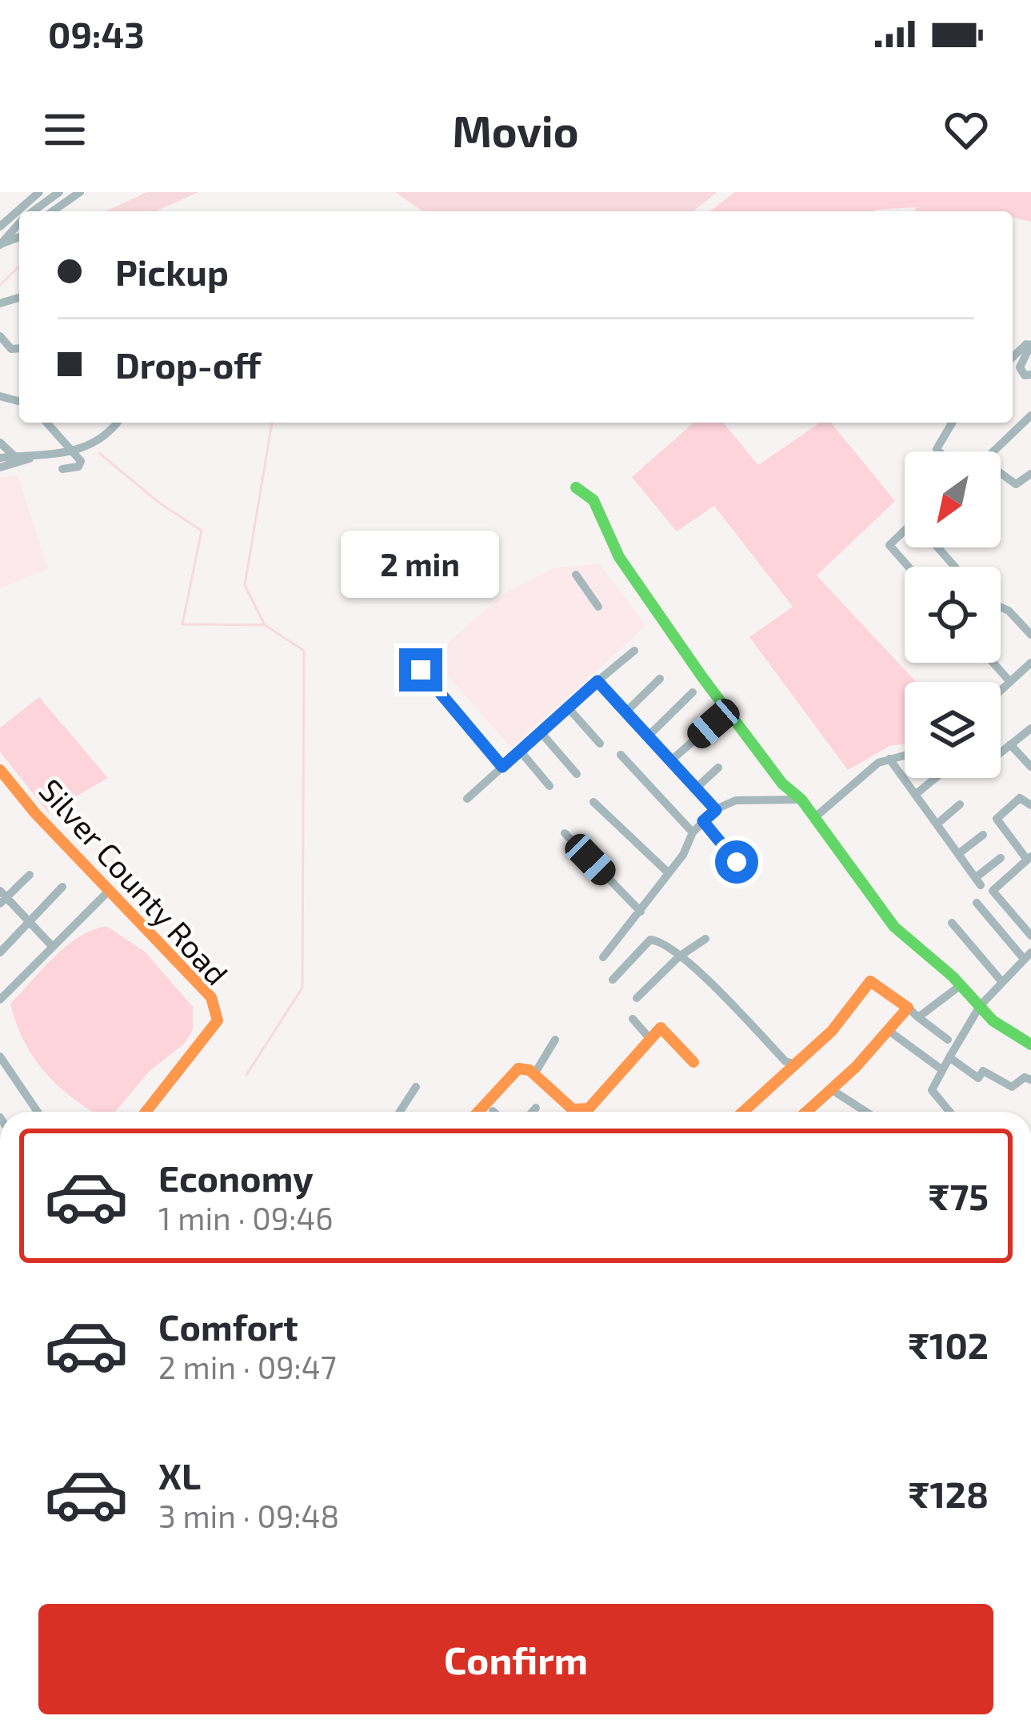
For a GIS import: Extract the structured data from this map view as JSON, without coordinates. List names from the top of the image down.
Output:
{
  "streets": {
    "street": ["Silver County Road"]
  },
  "north": "bottom left",
  "page": {
    "status": "09:43",
    "header": "Movio",
    "banner": ["Pickup", "Drop-off"],
    "bubble": "2 min",
    "list": [
      {
        "name": "Economy",
        "note": "1 min · 09:46",
        "value": "₹75"
      },
      {
        "name": "Comfort",
        "note": "2 min · 09:47",
        "value": "₹102"
      },
      {
        "name": "XL",
        "note": "3 min · 09:48",
        "value": "₹128"
      }
    ],
    "buttons": "Confirm"
  }
}
